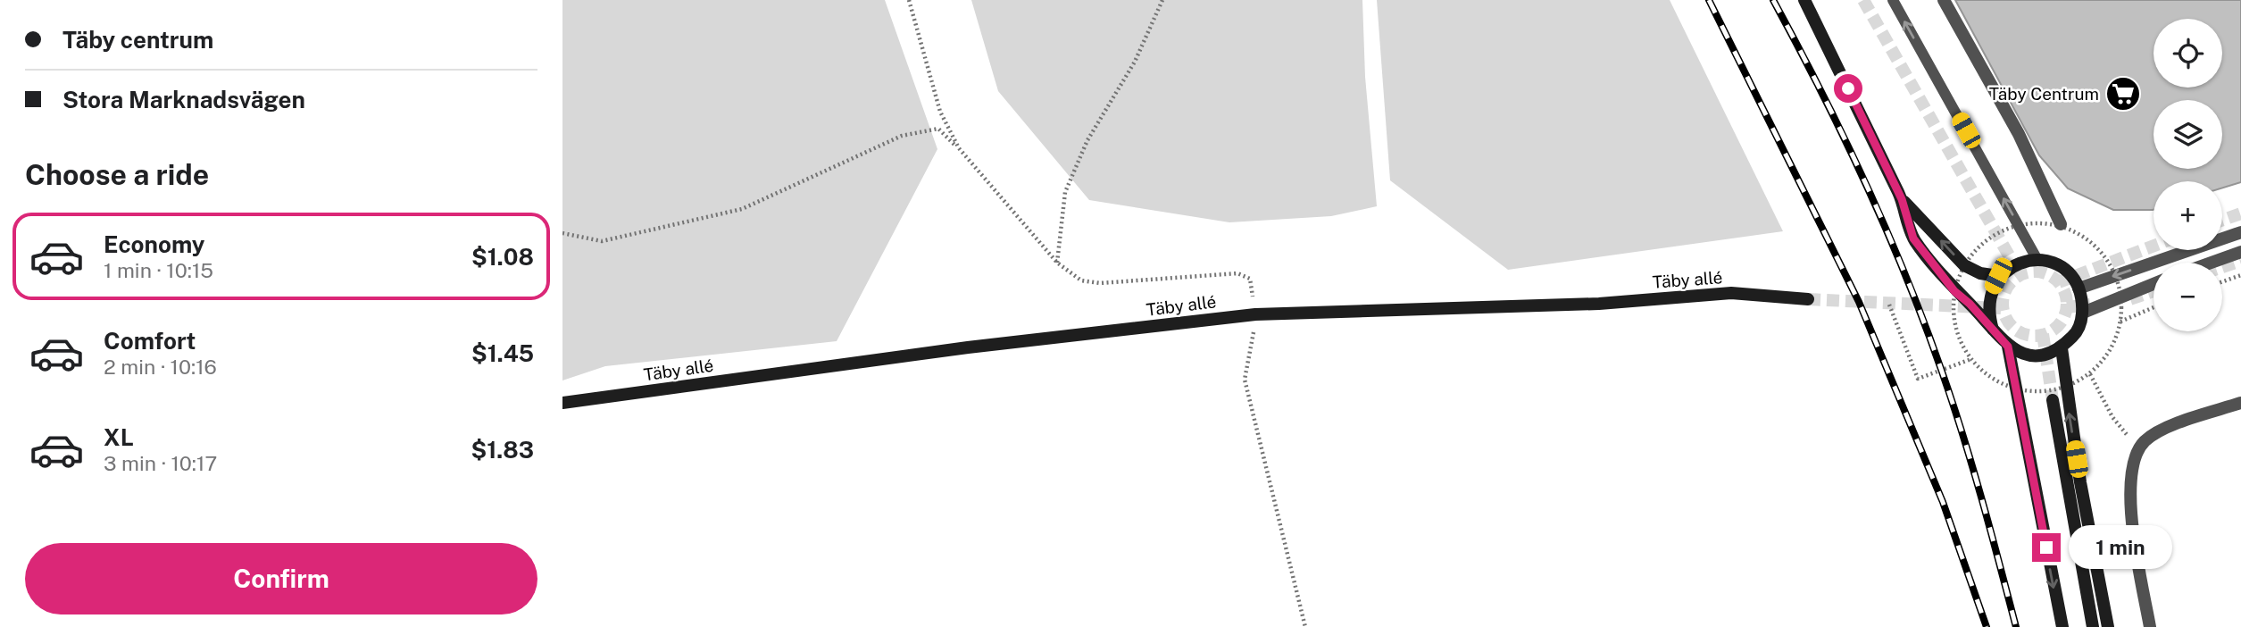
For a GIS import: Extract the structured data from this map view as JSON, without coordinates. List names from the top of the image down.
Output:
{
  "streets": {
    "street": ["Täby allé"]
  },
  "places": {
    "supermarket": ["Täby Centrum"]
  },
  "page": {
    "banner": ["Täby centrum", "Stora Marknadsvägen"],
    "map_buttons": ["+", "−"],
    "heading": "Choose a ride",
    "list": [
      {
        "name": "Economy",
        "note": "1 min · 10:15",
        "value": "$1.08"
      },
      {
        "name": "Comfort",
        "note": "2 min · 10:16",
        "value": "$1.45"
      },
      {
        "name": "XL",
        "note": "3 min · 10:17",
        "value": "$1.83"
      }
    ],
    "bubble": "1 min",
    "buttons": "Confirm"
  }
}
